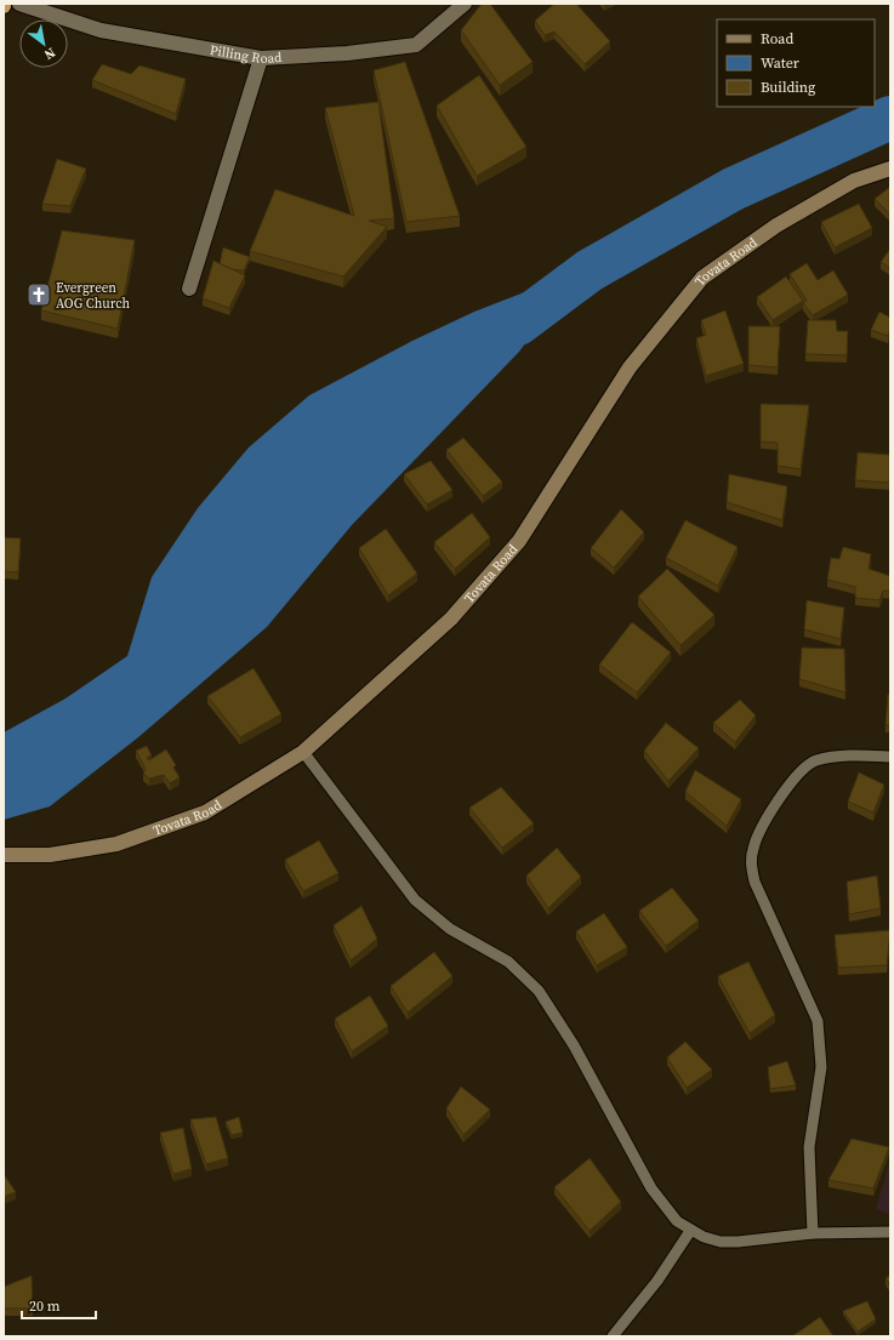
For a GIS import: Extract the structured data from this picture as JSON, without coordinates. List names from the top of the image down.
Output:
{
  "streets": {
    "street": ["Pilling Road", "Tovata Road"]
  },
  "places": {
    "church": ["Evergreen AOG Church"]
  },
  "legend": ["Road", "Water", "Building"],
  "scale_bar": "20 m",
  "north": "bottom right"
}
